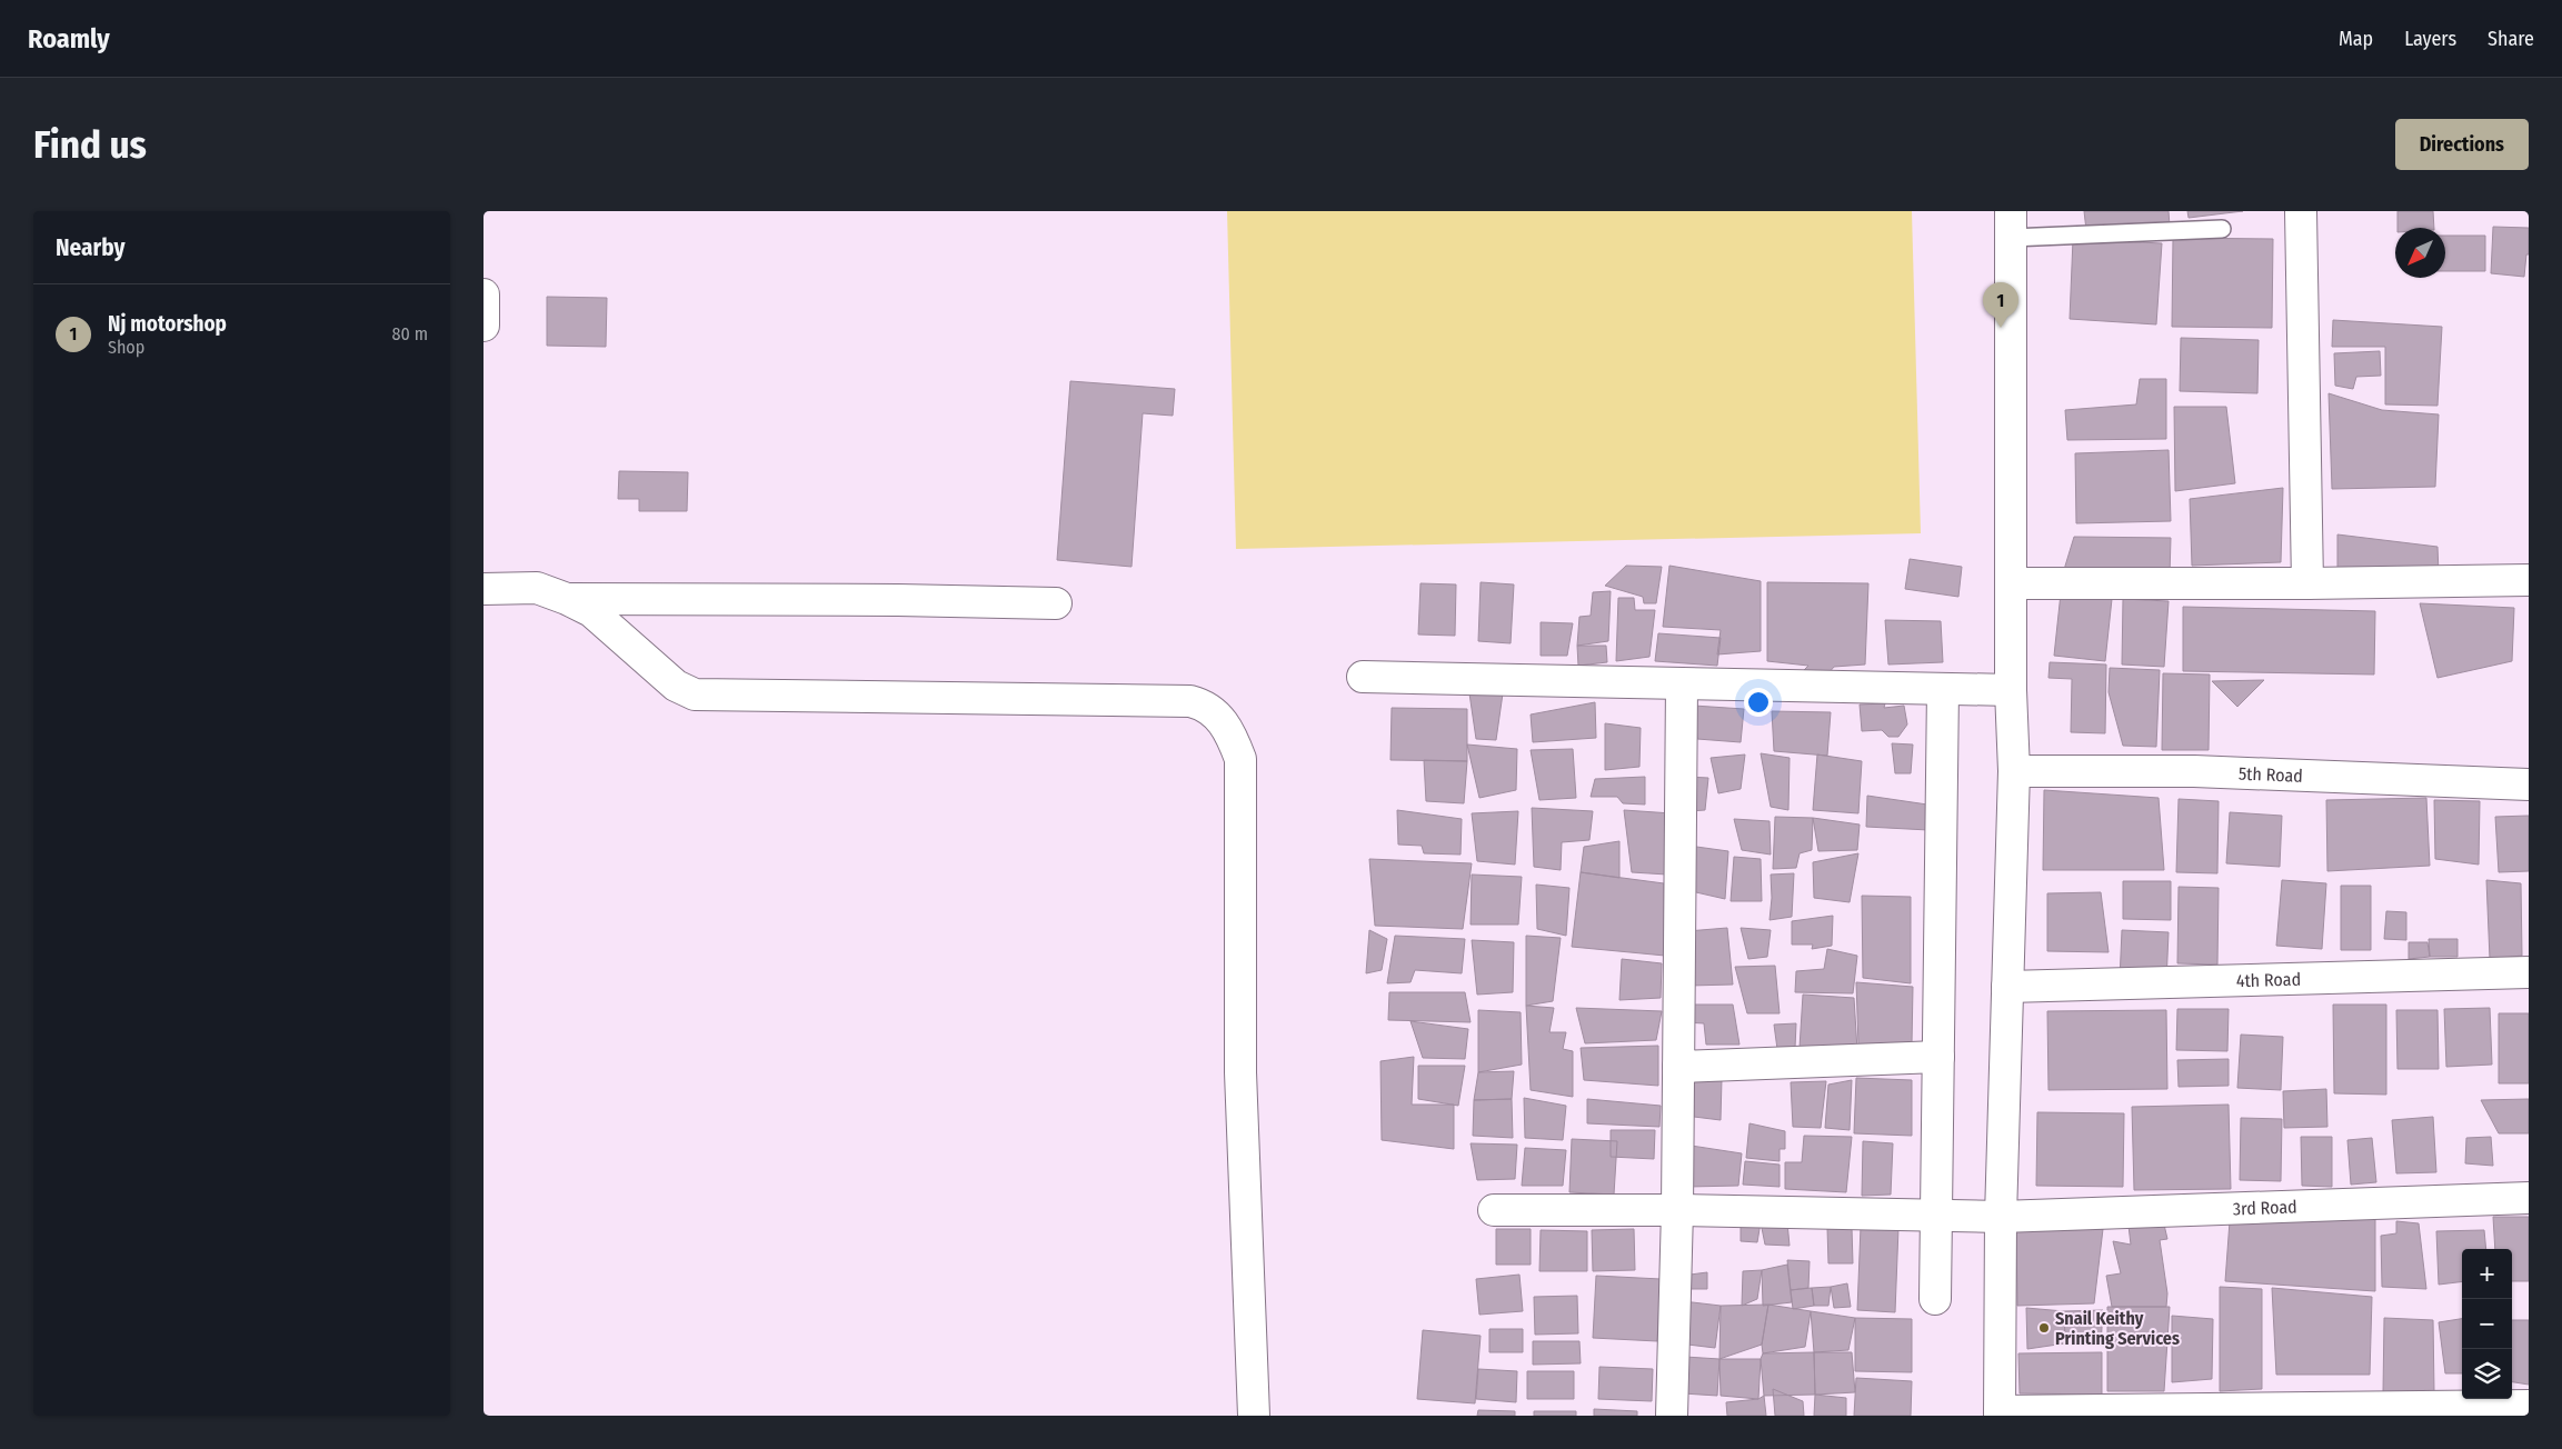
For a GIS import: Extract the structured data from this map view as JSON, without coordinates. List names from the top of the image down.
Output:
{
  "streets": {
    "street": ["5th Road", "4th Road", "3rd Road"]
  },
  "places": ["Snail Keithy Printing Services"],
  "north": "bottom left",
  "page": {
    "header": "Roamly",
    "nav": ["Map", "Layers", "Share"],
    "buttons": "Directions",
    "title": "Find us",
    "heading": "Nearby",
    "pins": "1",
    "list": [
      {
        "mark": "1",
        "name": "Nj motorshop",
        "note": "Shop",
        "value": "80 m"
      }
    ],
    "map_buttons": ["+", "−"]
  }
}
